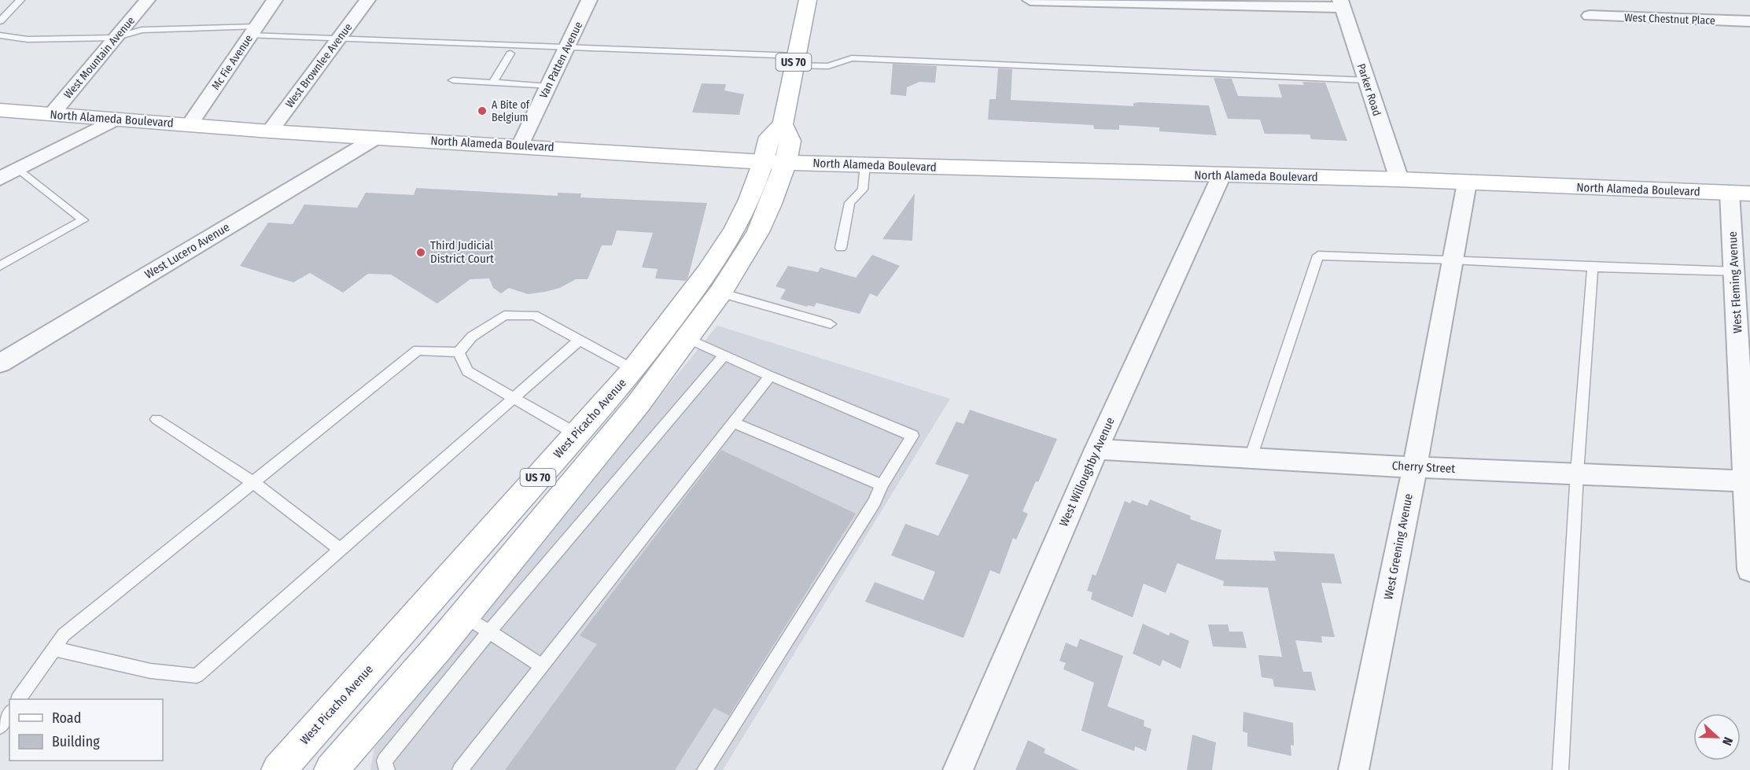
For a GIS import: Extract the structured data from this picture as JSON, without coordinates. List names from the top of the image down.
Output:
{
  "streets": {
    "main road": ["US 70", "North Alameda Boulevard", "West Picacho Avenue"],
    "street": [
      "West Chestnut Place",
      "West Mountain Avenue",
      "Van Patten Avenue",
      "Mc Fie Avenue",
      "West Brownlee Avenue",
      "Parker Road",
      "West Lucero Avenue",
      "West Fleming Avenue",
      "Cherry Street",
      "West Willoughby Avenue",
      "West Greening Avenue"
    ]
  },
  "crossings": [
    ["West Mountain Avenue", "North Alameda Boulevard"],
    ["Van Patten Avenue", "North Alameda Boulevard"],
    ["Mc Fie Avenue", "North Alameda Boulevard"],
    ["West Brownlee Avenue", "North Alameda Boulevard"],
    ["Parker Road", "North Alameda Boulevard"],
    ["North Alameda Boulevard", "West Lucero Avenue"],
    ["North Alameda Boulevard", "West Fleming Avenue"],
    ["North Alameda Boulevard", "West Picacho Avenue"],
    ["North Alameda Boulevard", "West Willoughby Avenue"],
    ["North Alameda Boulevard", "West Greening Avenue"],
    ["West Fleming Avenue", "Cherry Street"],
    ["Cherry Street", "West Willoughby Avenue"],
    ["Cherry Street", "West Greening Avenue"]
  ],
  "places": ["A Bite of Belgium", "Third Judicial District Court"],
  "legend": ["Road", "Building"],
  "north": "right"
}
